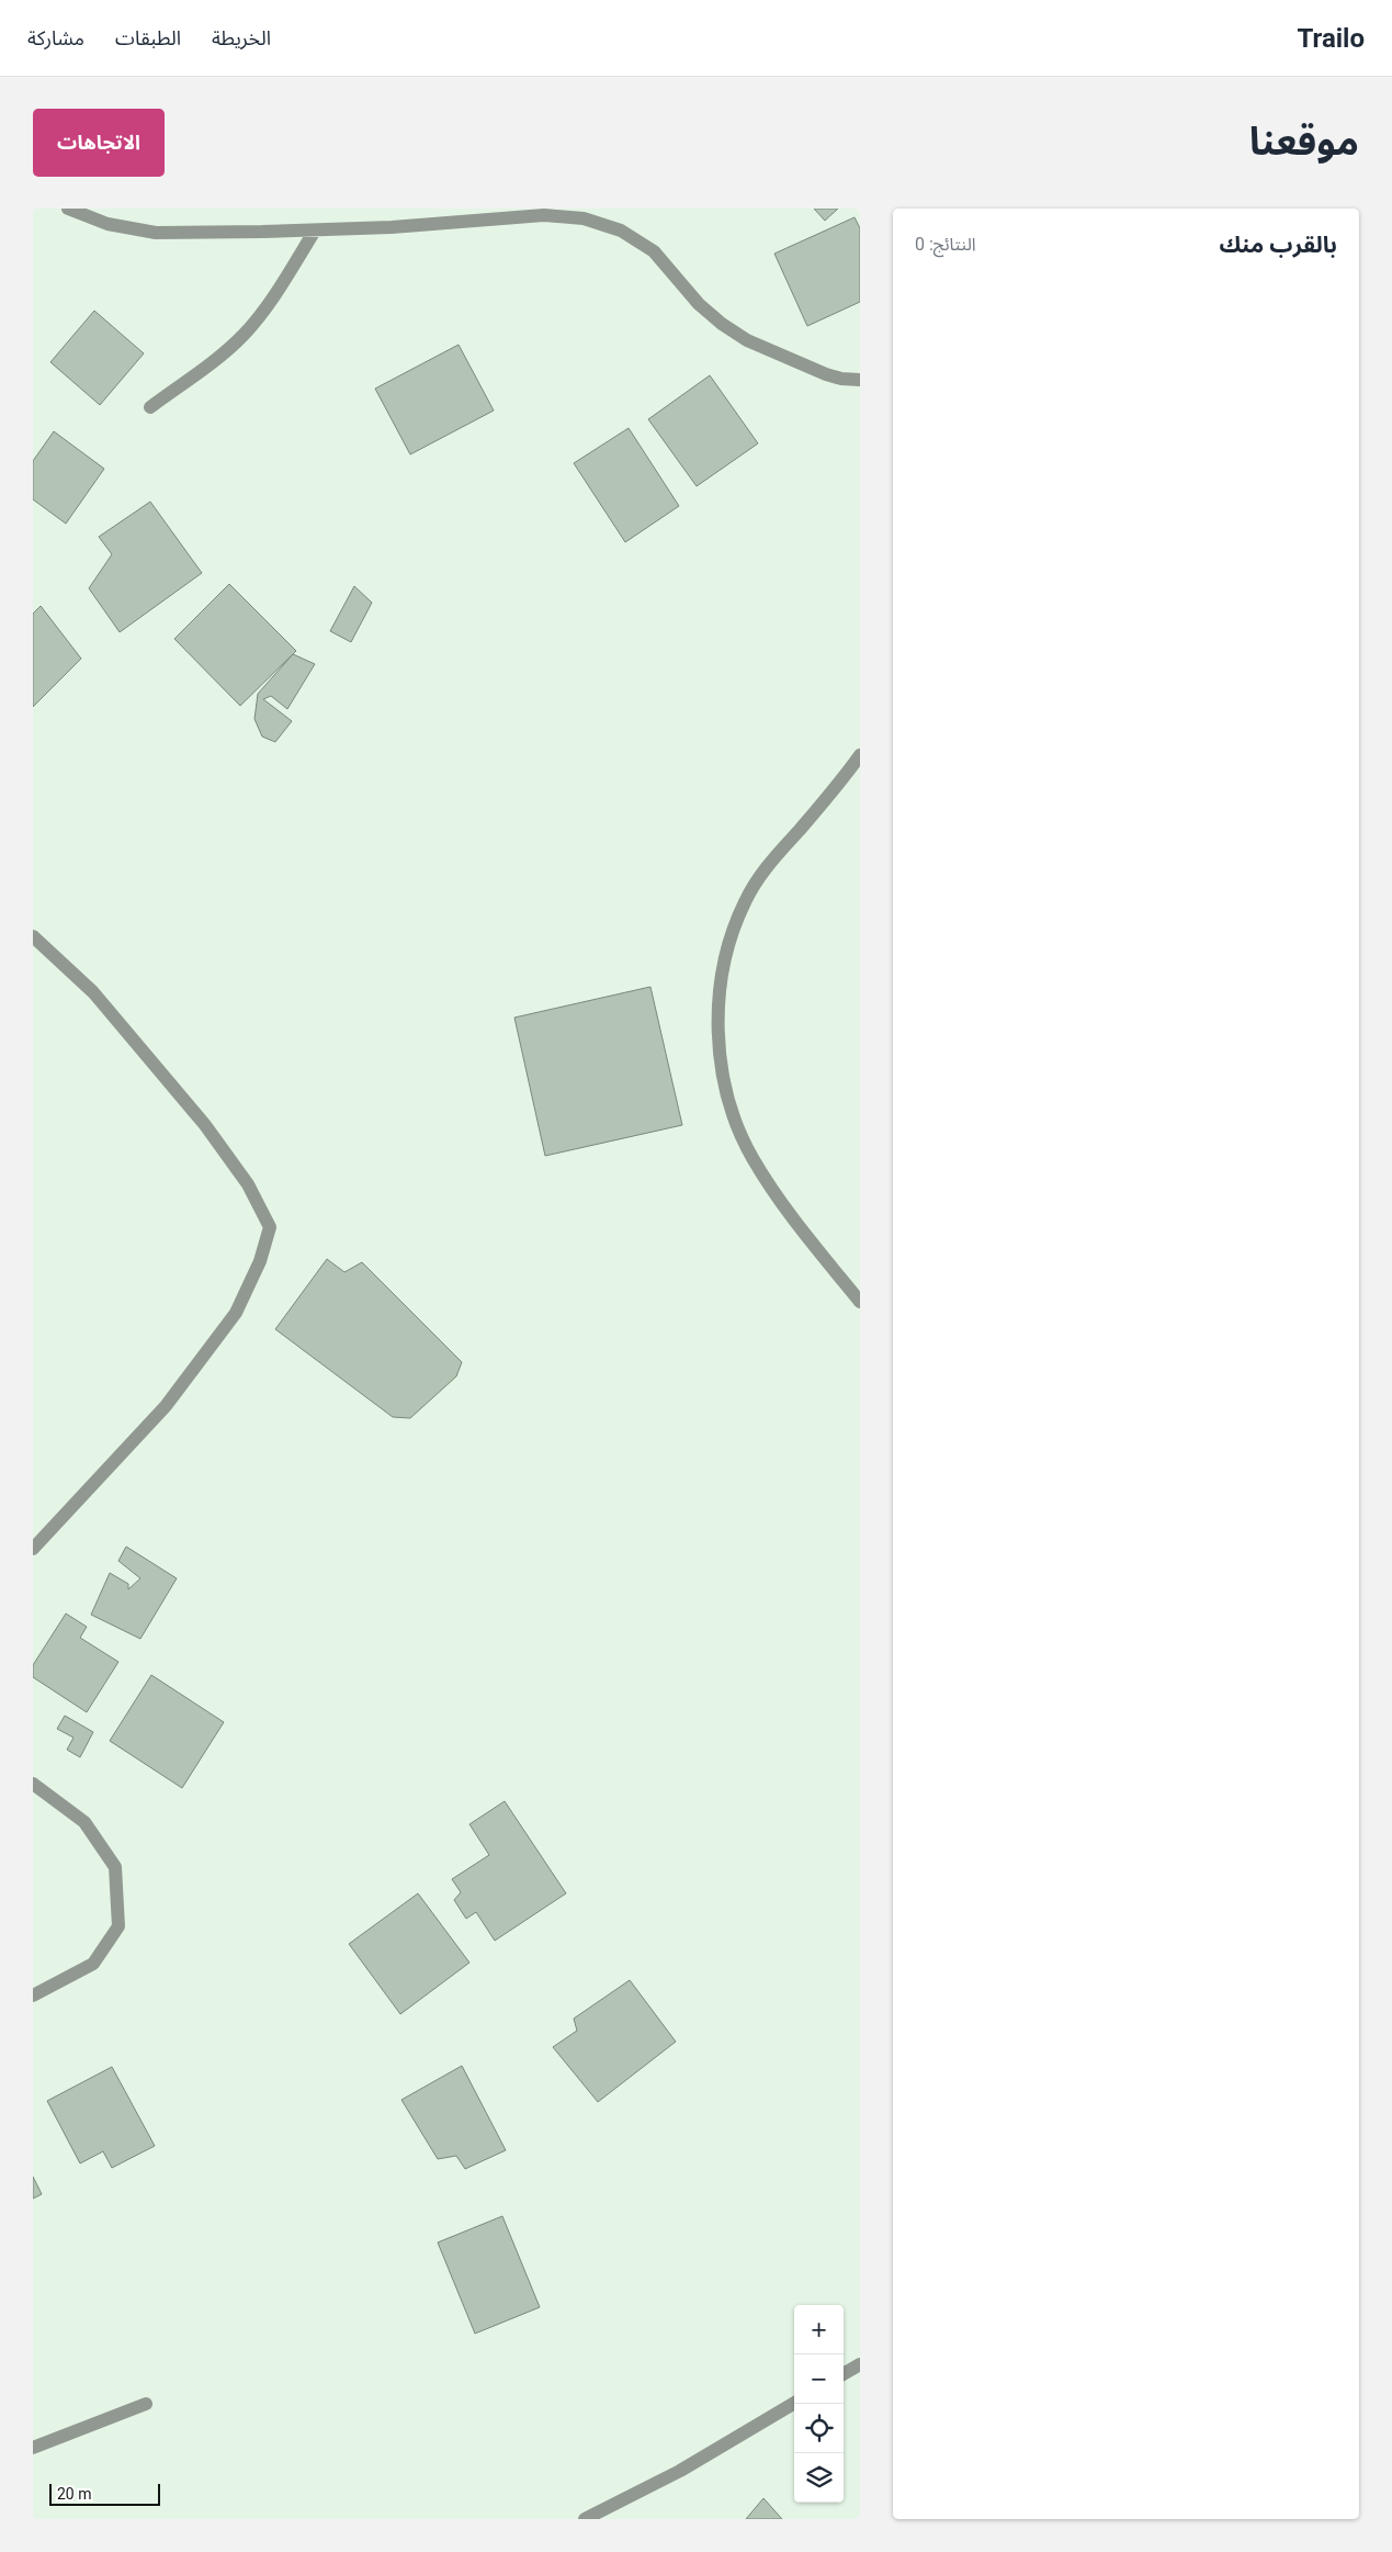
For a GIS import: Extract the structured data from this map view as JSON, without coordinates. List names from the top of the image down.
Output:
{
  "scale_bar": "20 m",
  "page": {
    "header": "Trailo",
    "nav": ["الخريطة", "الطبقات", "مشاركة"],
    "title": "موقعنا",
    "buttons": "الاتجاهات",
    "heading": ["بالقرب منك", "النتائج: 0"],
    "map_buttons": ["+", "−"],
    "scale": "20 m"
  }
}
